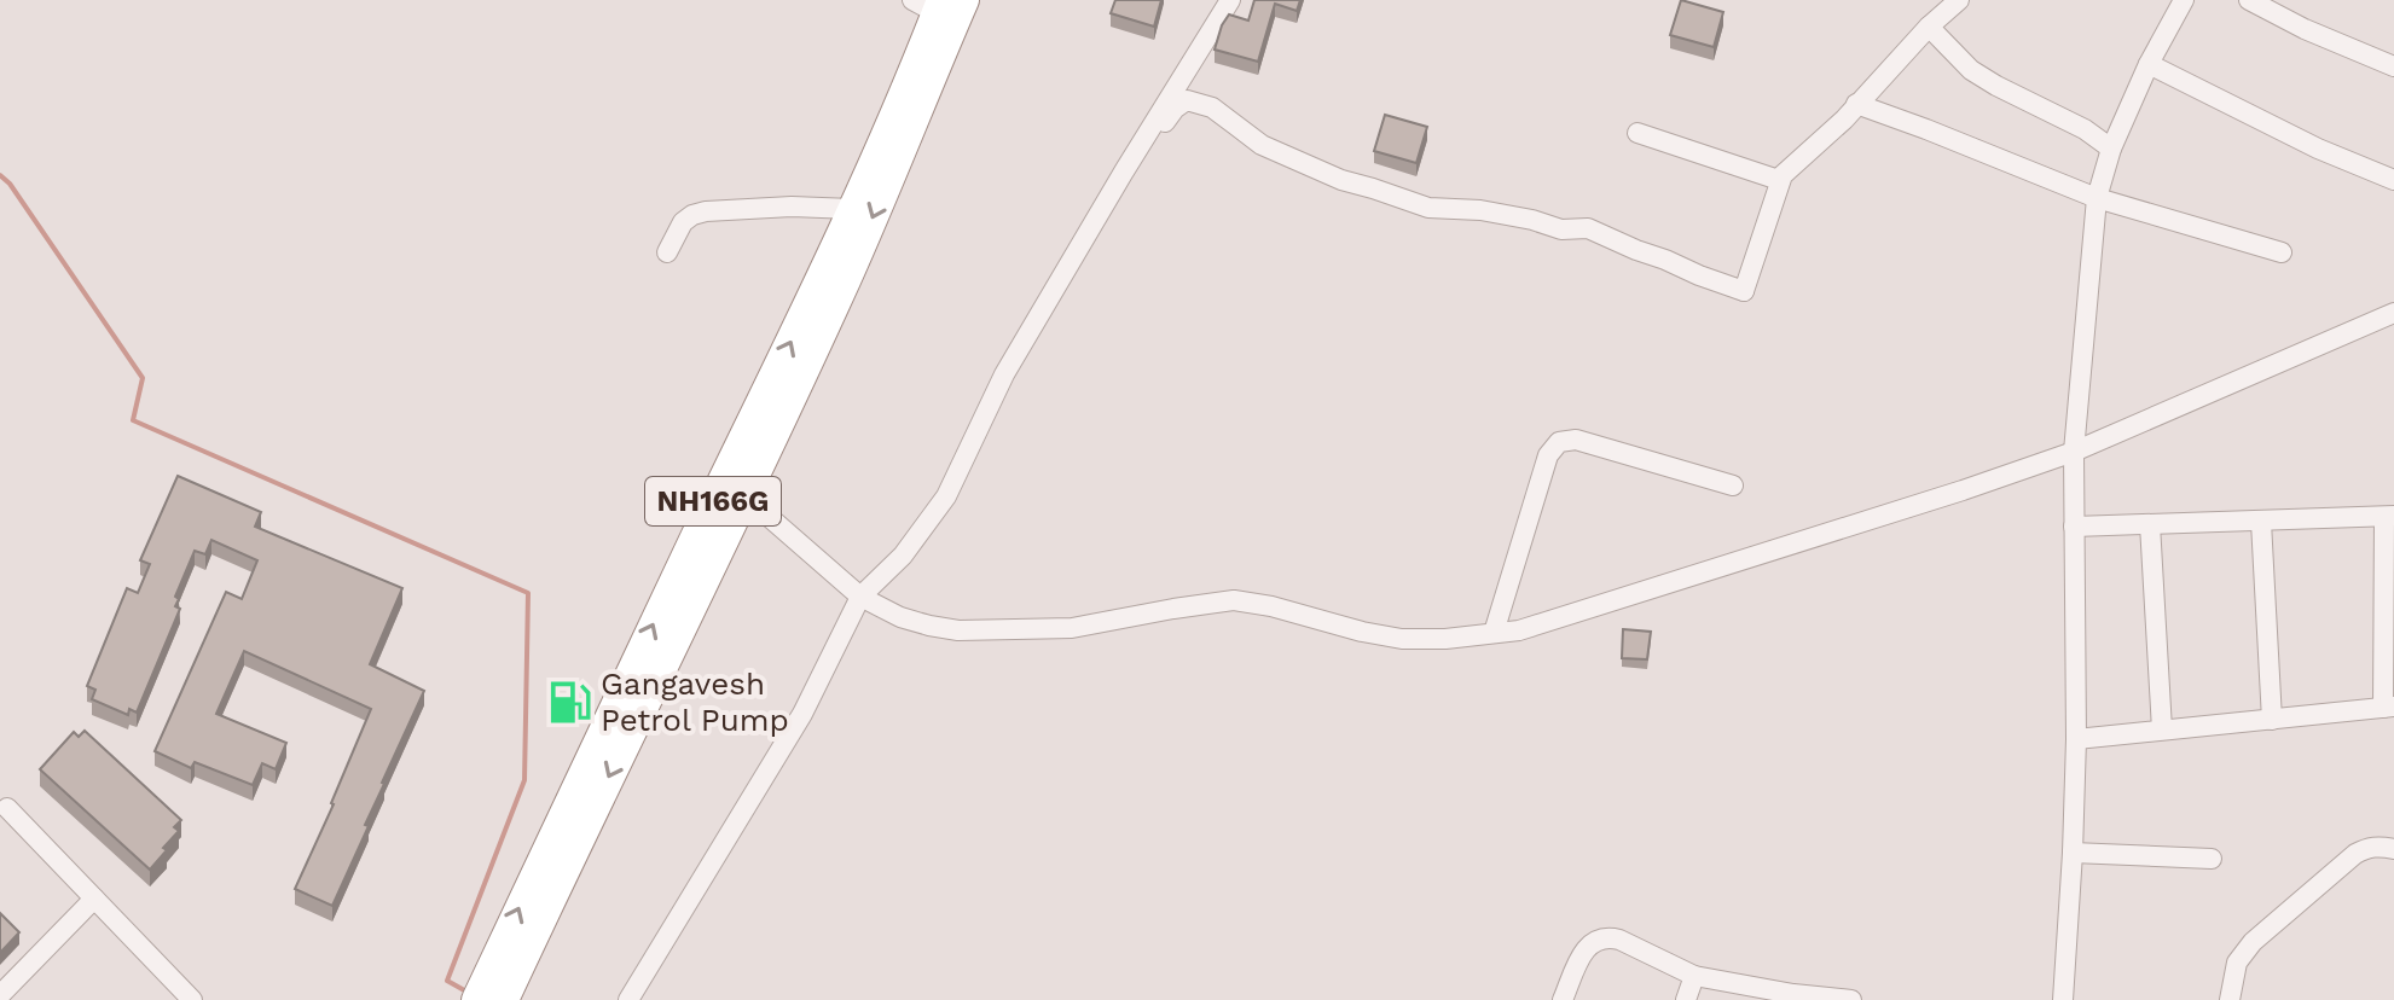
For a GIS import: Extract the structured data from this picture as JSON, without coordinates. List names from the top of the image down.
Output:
{
  "streets": {
    "highway": ["NH166G"]
  },
  "places": {
    "fuel station": ["Gangavesh Petrol Pump"]
  }
}
